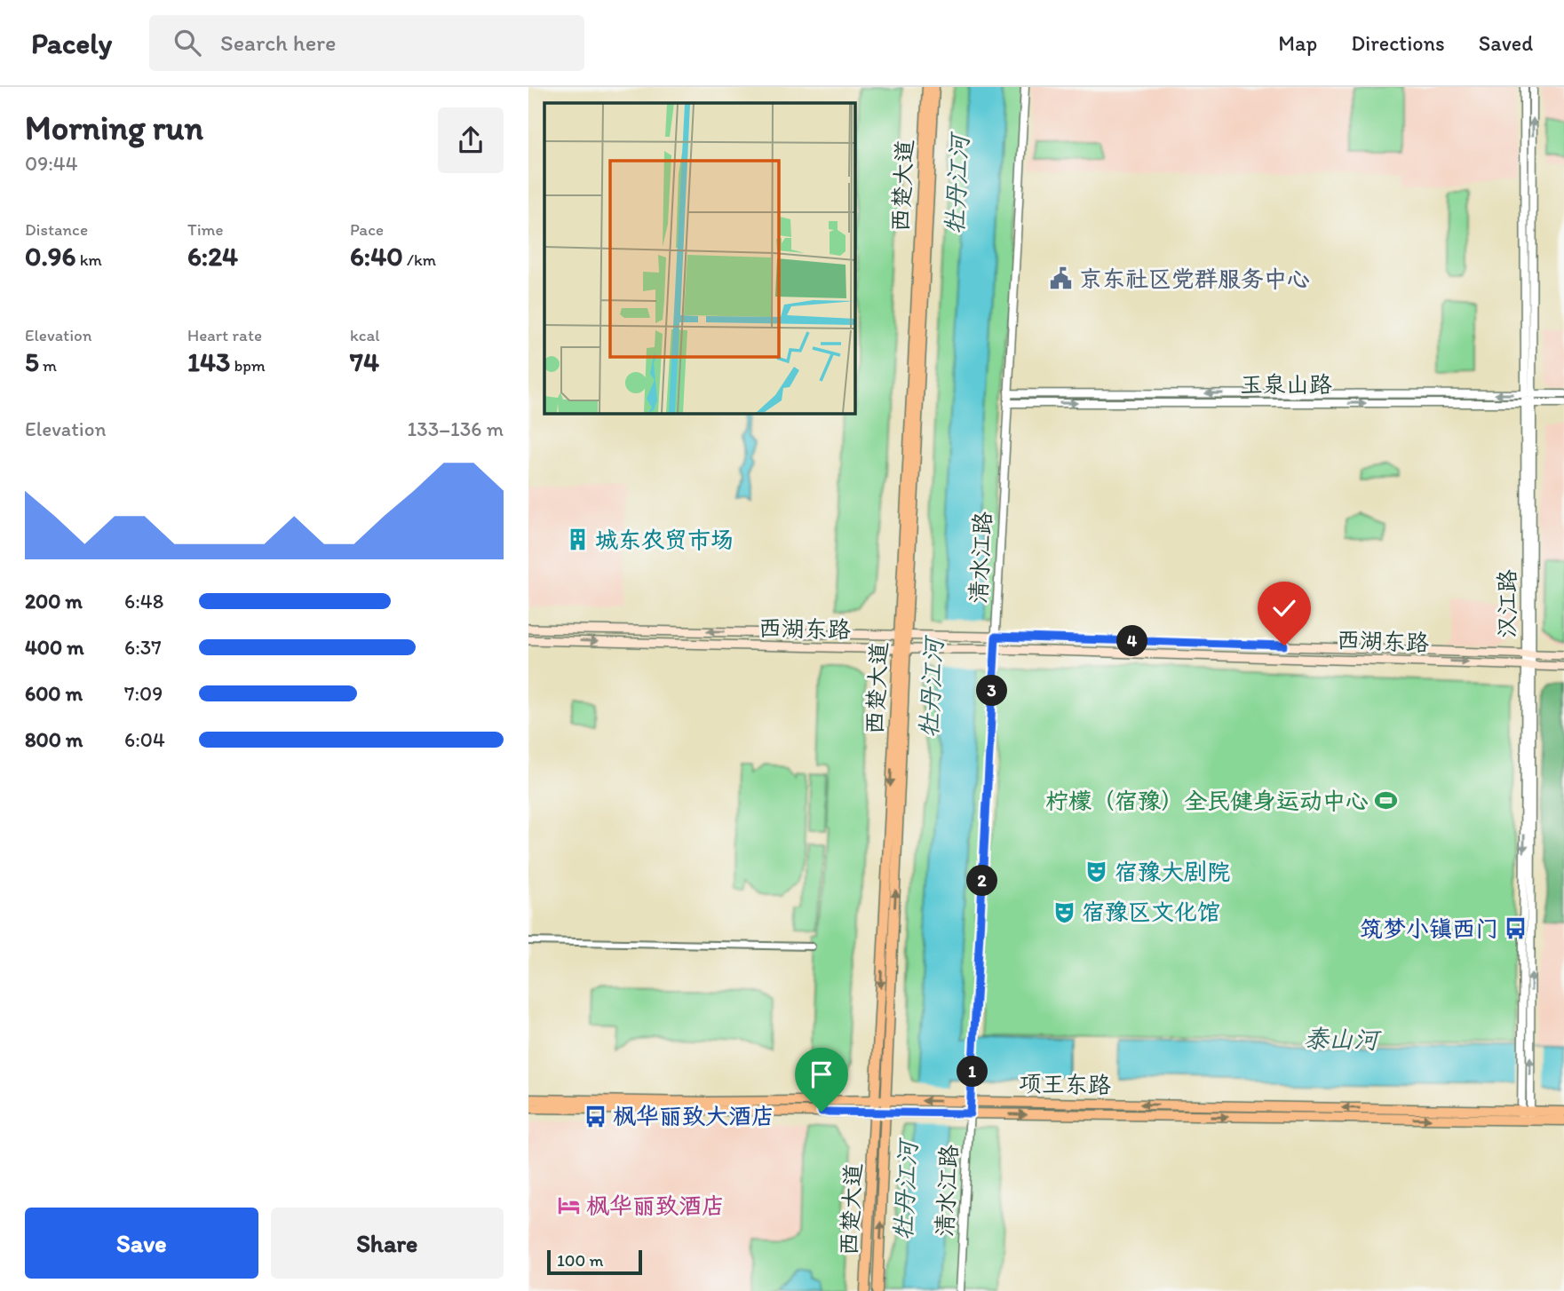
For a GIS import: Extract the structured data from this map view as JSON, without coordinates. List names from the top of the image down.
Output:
{
  "streets": {
    "main road": ["西楚大道", "西湖东路", "项王东路"],
    "street": ["玉泉山路", "清水江路", "汉江路"]
  },
  "crossings": [
    ["西楚大道", "西湖东路"],
    ["西楚大道", "项王东路"],
    ["玉泉山路", "清水江路"],
    ["玉泉山路", "汉江路"],
    ["清水江路", "西湖东路"],
    ["清水江路", "项王东路"],
    ["汉江路", "西湖东路"],
    ["汉江路", "项王东路"]
  ],
  "water": ["牡丹江河", "泰山河"],
  "places": {
    "public building": ["京东社区党群服务中心"],
    "building": ["城东农贸市场"],
    "sports": ["柠檬（宿豫）全民健身运动中心"],
    "theatre": ["宿豫大剧院", "宿豫区文化馆"],
    "bus stop": ["筑梦小镇西门", "枫华丽致大酒店"],
    "hotel": ["枫华丽致酒店"]
  },
  "scale_bar": "100 m",
  "page": {
    "header": "Pacely",
    "search": "Search here",
    "nav": ["Map", "Directions", "Saved"],
    "heading": ["Morning run", "09:44"],
    "stats": [
      ["Distance", "0.96 km"],
      ["Time", "6:24"],
      ["Pace", "6:40 /km"],
      ["Elevation", "5 m"],
      ["Heart rate", "143 bpm"],
      ["kcal", "74"]
    ],
    "chart": ["Elevation", "133–136 m"],
    "list": [
      {
        "name": "200 m",
        "note": "6:48"
      },
      {
        "name": "400 m",
        "note": "6:37"
      },
      {
        "name": "600 m",
        "note": "7:09"
      },
      {
        "name": "800 m",
        "note": "6:04"
      }
    ],
    "pins": [
      "4",
      "3",
      "2",
      "1"
    ],
    "buttons": ["Save", "Share"],
    "scale": "100 m"
  }
}
